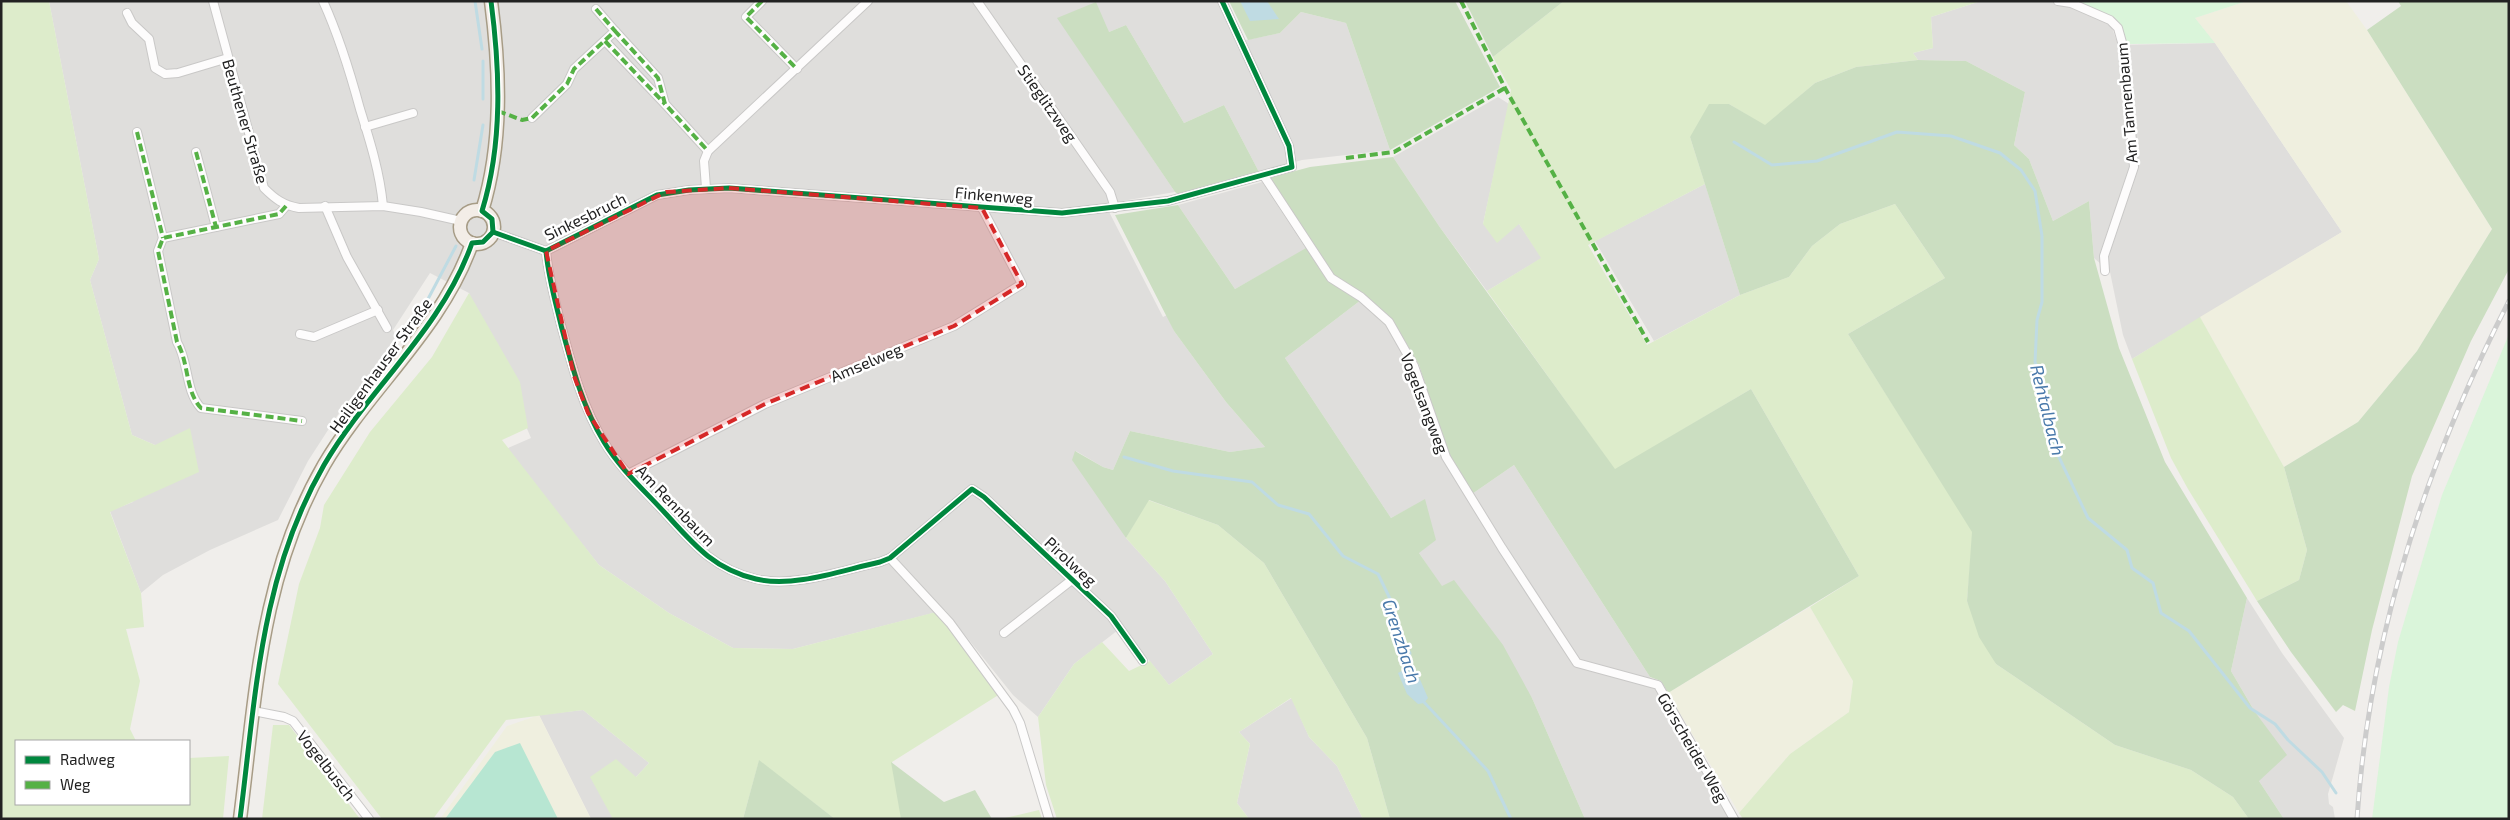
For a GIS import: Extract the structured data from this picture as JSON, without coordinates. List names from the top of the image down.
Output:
{
  "streets": {
    "main road": ["Heiligenhauser Straße"],
    "street": [
      "Stieglitzweg",
      "Am Tannenbaum",
      "Beuthener Straße",
      "Finkenweg",
      "Sinkesbruch",
      "Amselweg",
      "Vogelsangweg",
      "Am Rennbaum",
      "Pirolweg",
      "Görscheider Weg",
      "Vogelbusch"
    ]
  },
  "crossings": [
    ["Stieglitzweg", "Finkenweg"],
    ["Finkenweg", "Sinkesbruch"],
    ["Finkenweg", "Amselweg"],
    ["Finkenweg", "Vogelsangweg"],
    ["Sinkesbruch", "Heiligenhauser Straße"],
    ["Sinkesbruch", "Am Rennbaum"],
    ["Amselweg", "Am Rennbaum"],
    ["Heiligenhauser Straße", "Vogelbusch"],
    ["Vogelsangweg", "Görscheider Weg"],
    ["Am Rennbaum", "Pirolweg"]
  ],
  "water": ["Rehtalbach", "Grenzbach"],
  "legend": ["Radweg", "Weg"]
}
